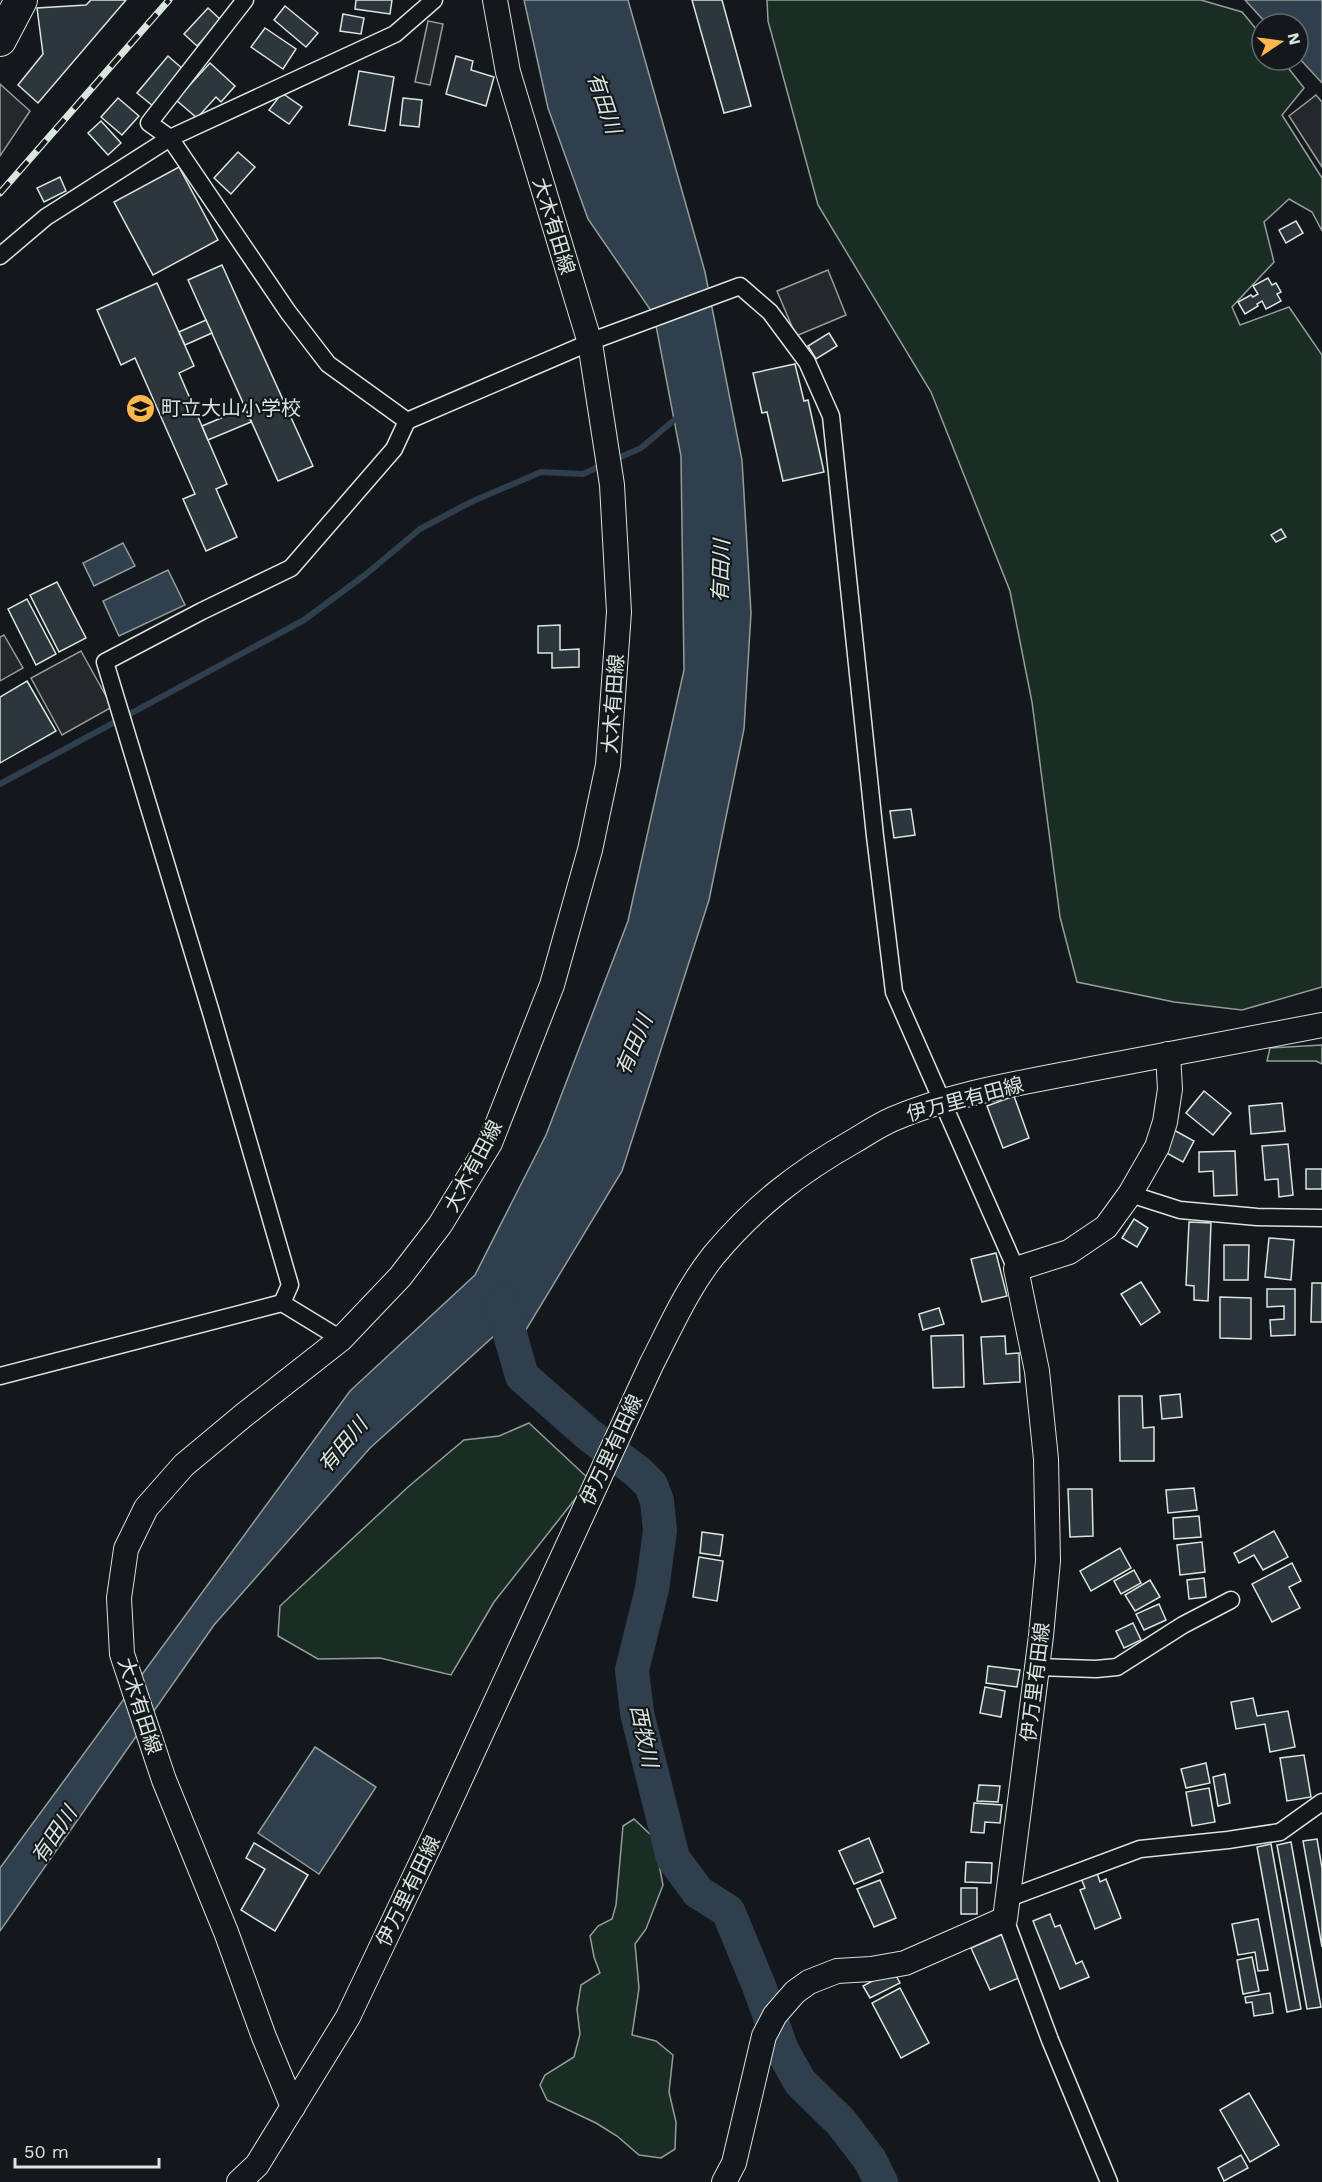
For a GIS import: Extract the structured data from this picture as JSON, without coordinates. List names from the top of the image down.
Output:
{
  "streets": {
    "main road": ["大木有田線", "伊万里有田線"]
  },
  "crossings": [
    ["大木有田線", "伊万里有田線"]
  ],
  "water": ["有田川", "西牧川"],
  "places": {
    "school or university": ["町立大山小学校"]
  },
  "scale_bar": "50 m",
  "north": "right"
}
